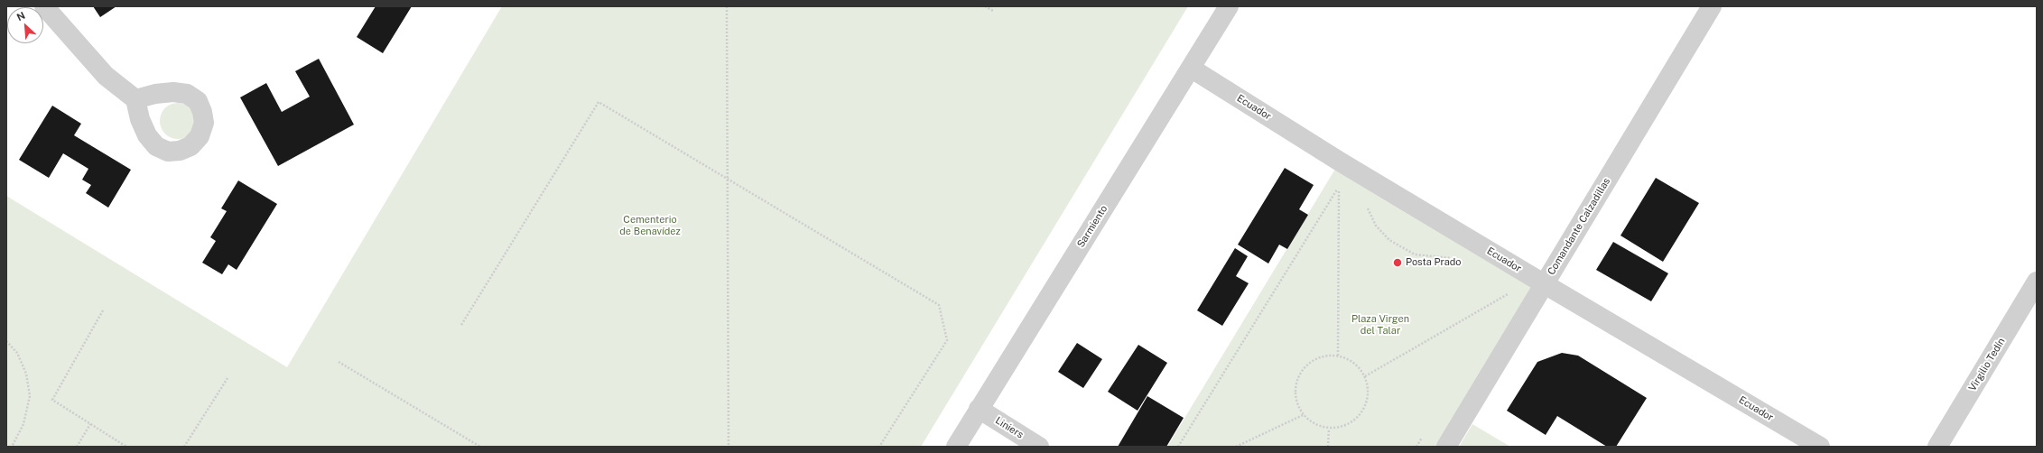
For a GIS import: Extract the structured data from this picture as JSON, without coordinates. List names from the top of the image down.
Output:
{
  "streets": {
    "street": [
      "Ecuador",
      "Sarmiento",
      "Comandante Calzadillas",
      "Virgilio Tedín",
      "Liniers"
    ]
  },
  "crossings": [
    ["Ecuador", "Sarmiento"],
    ["Ecuador", "Comandante Calzadillas"],
    ["Sarmiento", "Liniers"]
  ],
  "parks": ["Cementerio de Benavídez", "Plaza Virgen del Talar"],
  "places": ["Posta Prado"],
  "north": "top left"
}
